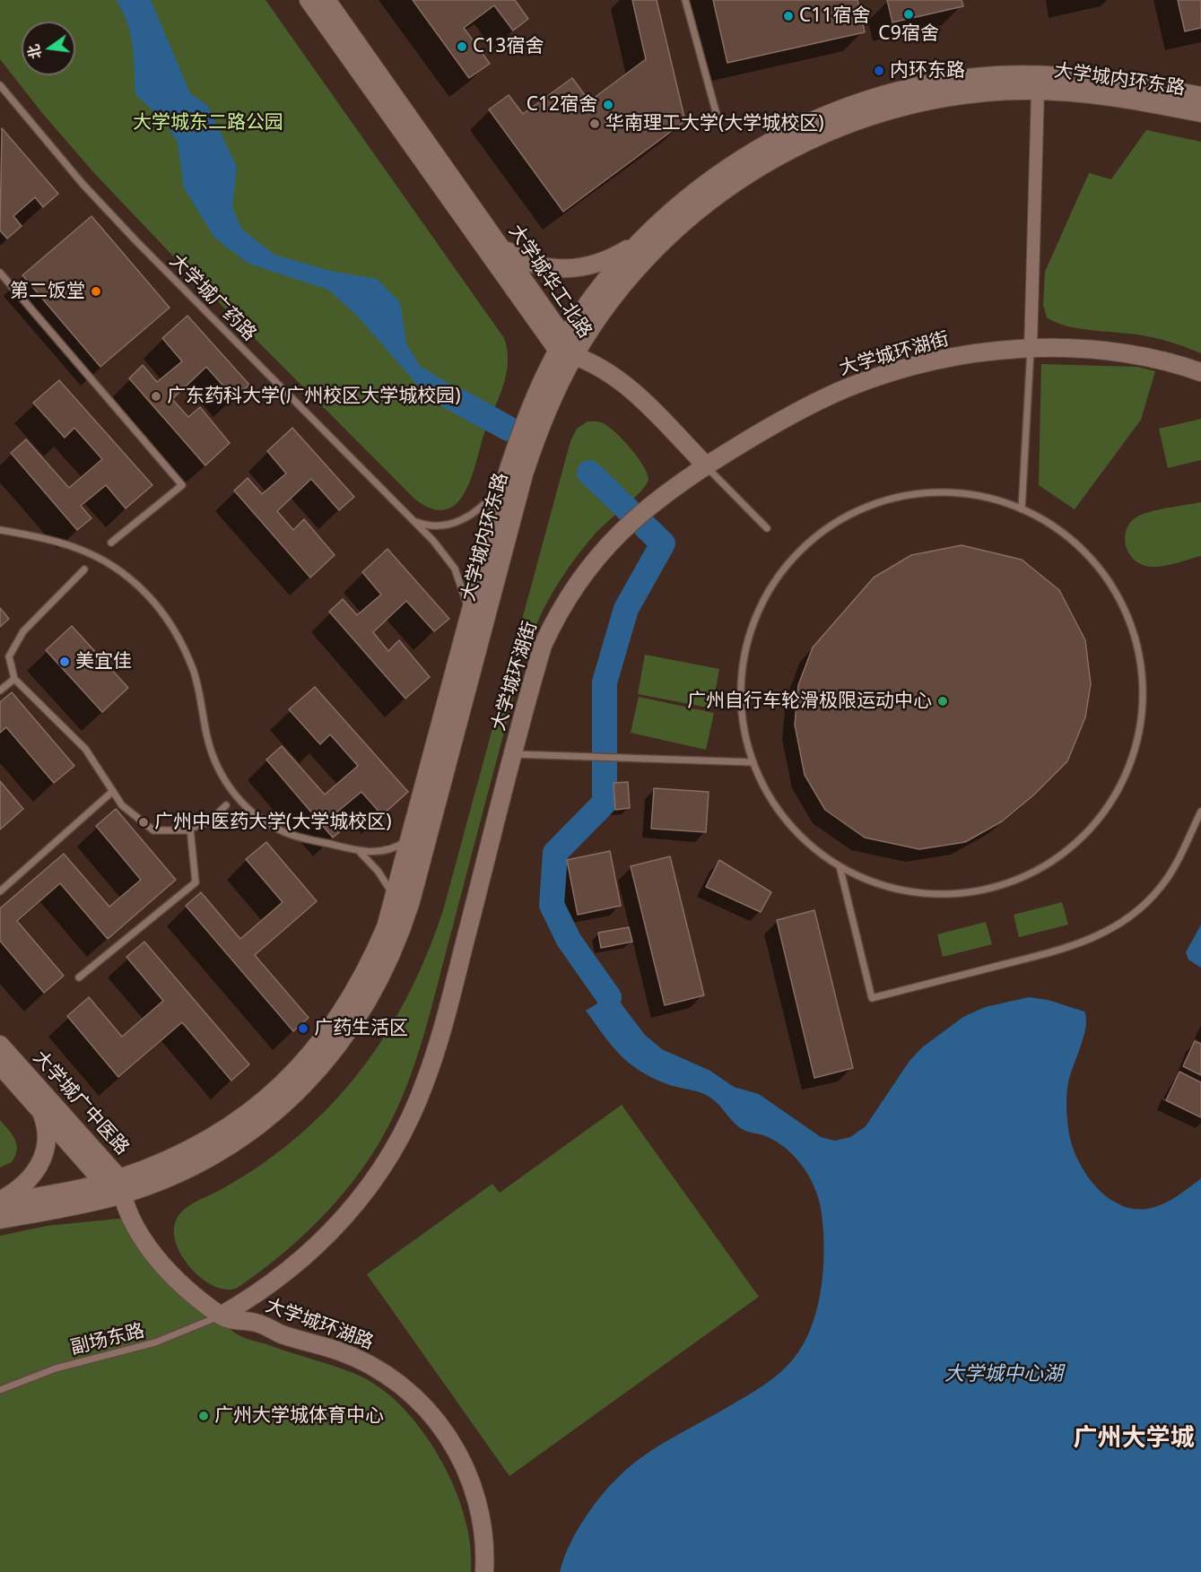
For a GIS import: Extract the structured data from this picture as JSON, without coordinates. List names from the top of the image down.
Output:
{
  "streets": {
    "main road": [
      "大学城内环东路",
      "大学城华工北路",
      "大学城环湖街",
      "大学城广中医路",
      "大学城环湖路"
    ],
    "lane": ["大学城广药路", "副场东路"]
  },
  "crossings": [
    ["大学城内环东路", "大学城华工北路"],
    ["大学城内环东路", "大学城广药路"],
    ["大学城内环东路", "大学城广中医路"],
    ["大学城环湖街", "大学城广中医路"],
    ["大学城环湖街", "大学城环湖路"],
    ["大学城环湖街", "副场东路"],
    ["大学城广中医路", "大学城环湖路"],
    ["大学城广中医路", "副场东路"],
    ["大学城环湖路", "副场东路"]
  ],
  "districts": ["广州大学城"],
  "water": ["大学城中心湖"],
  "parks": ["大学城东二路公园"],
  "places": [
    "C9宿舍",
    "C11宿舍",
    "C13宿舍",
    "内环东路",
    "C12宿舍",
    "华南理工大学(大学城校区)",
    "第二饭堂",
    "广东药科大学(广州校区大学城校园)",
    "美宜佳",
    "广州自行车轮滑极限运动中心",
    "广州中医药大学(大学城校区)",
    "广药生活区",
    "广州大学城体育中心"
  ],
  "north": "left"
}
